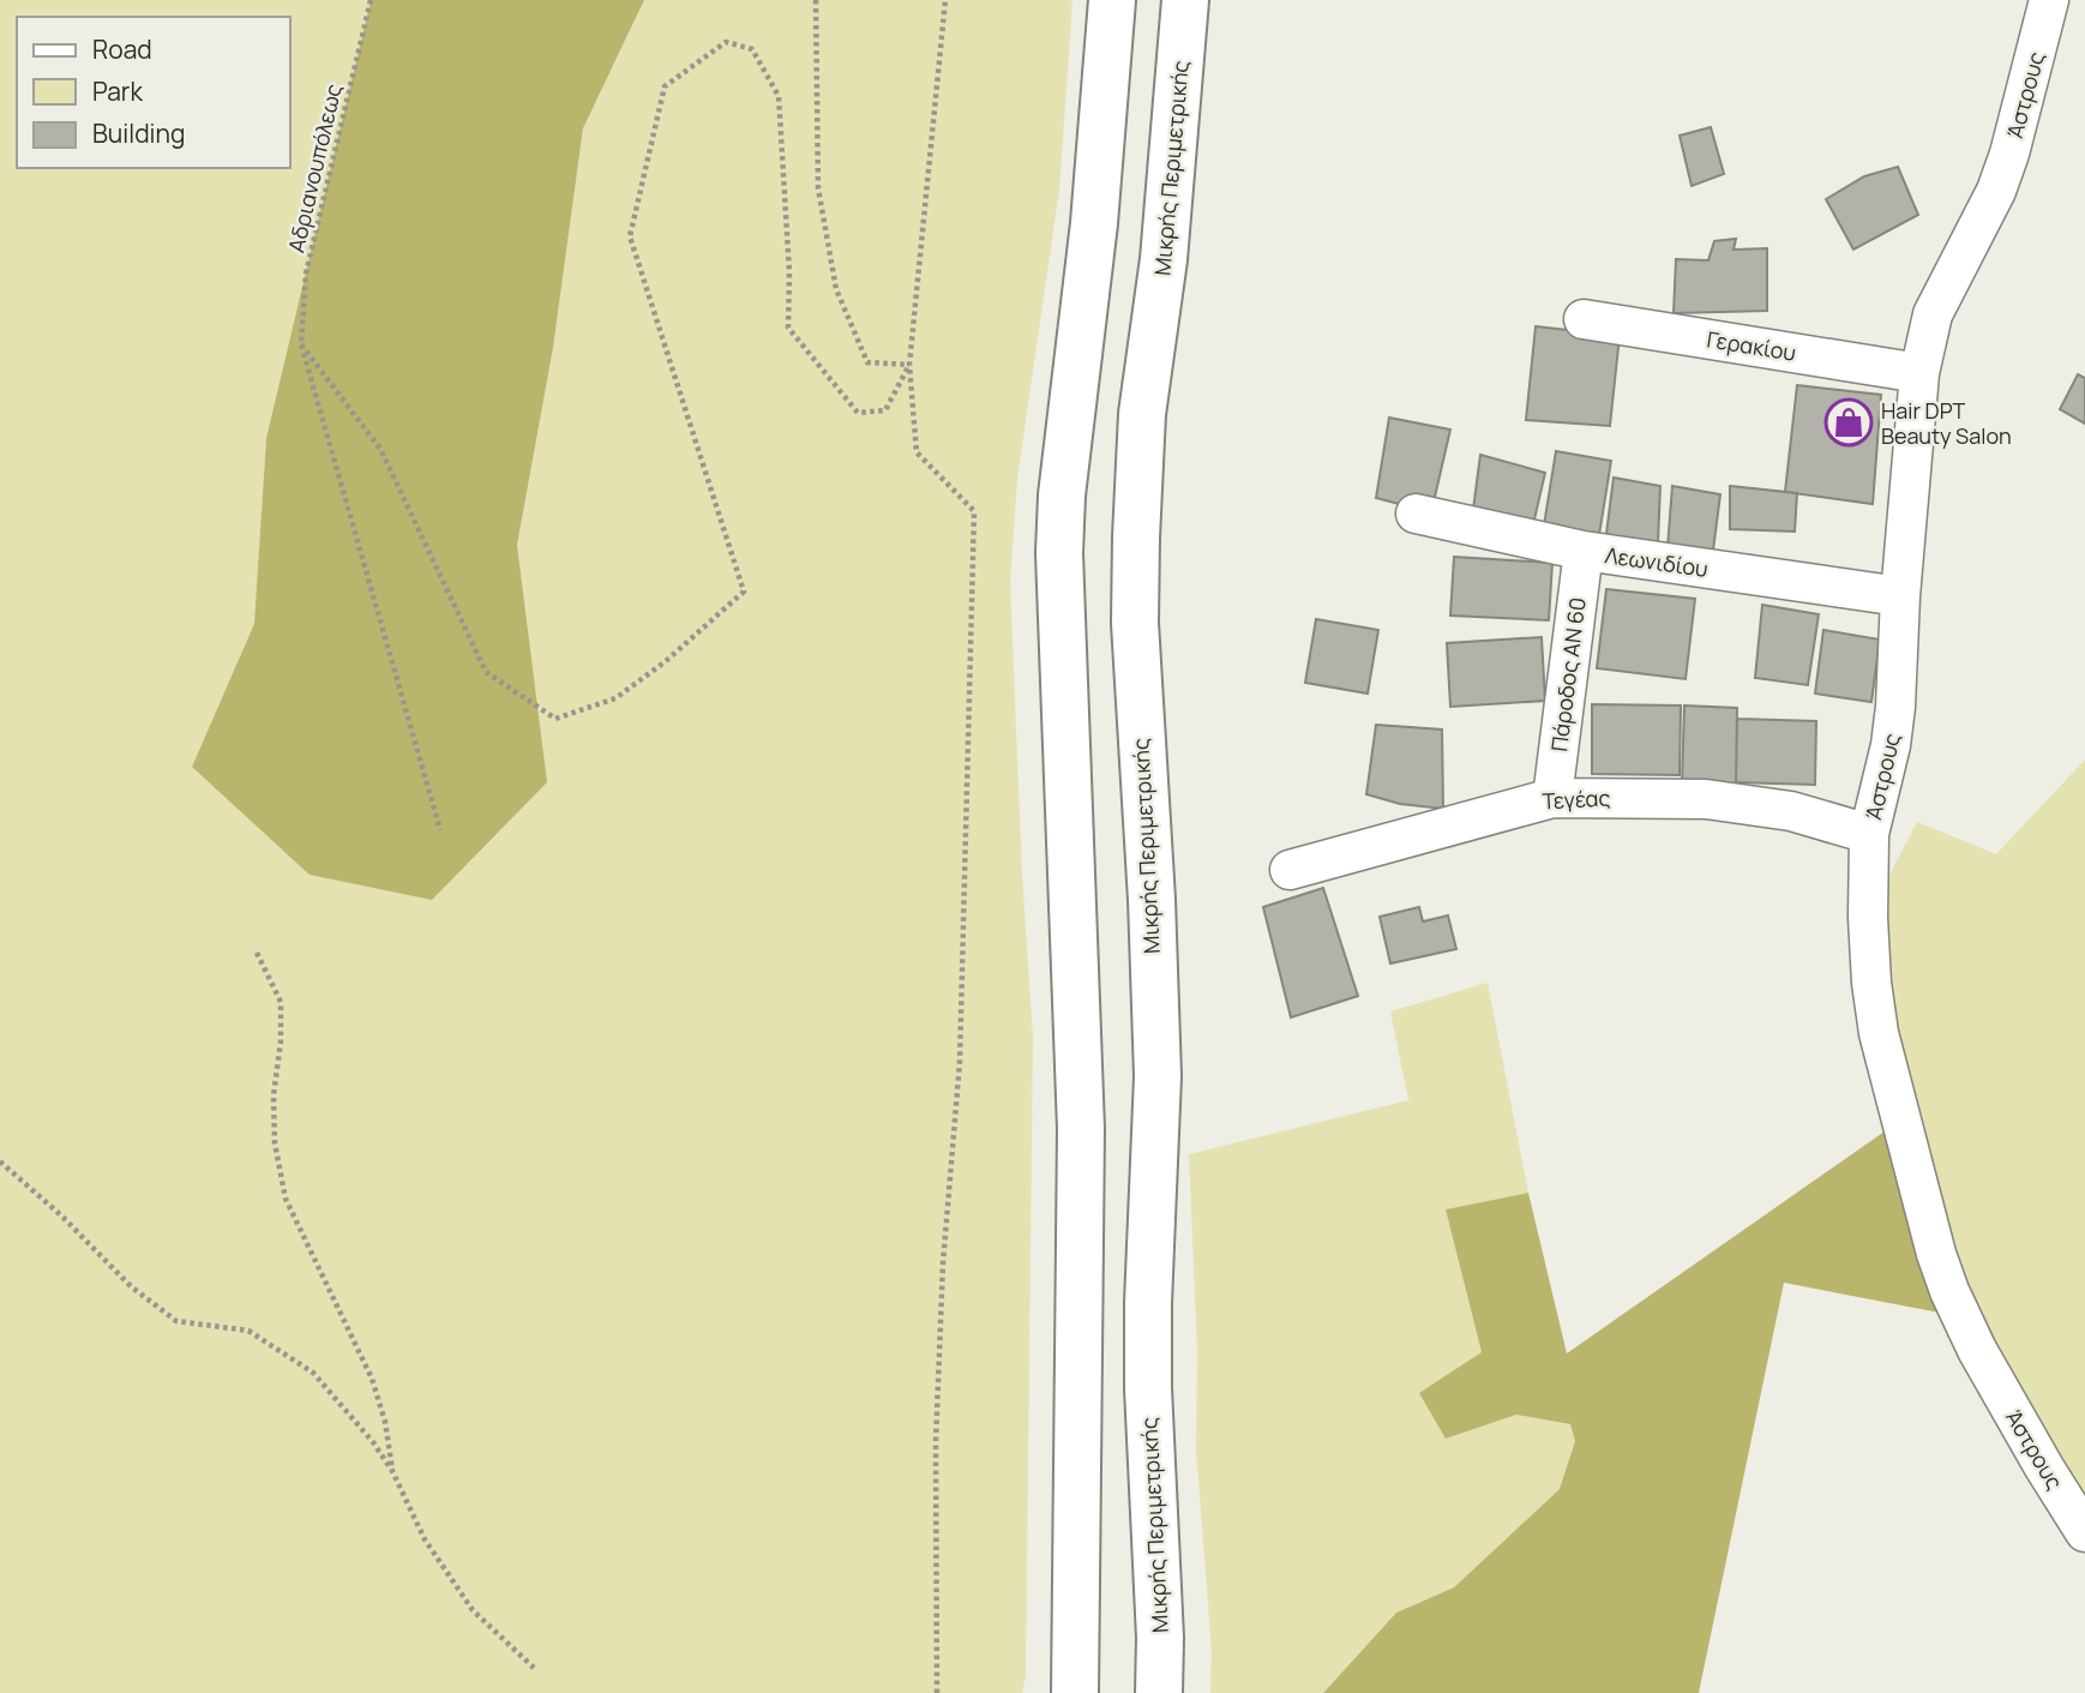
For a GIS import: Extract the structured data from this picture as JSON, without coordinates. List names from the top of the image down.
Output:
{
  "streets": {
    "main road": ["Μικρής Περιμετρικής"],
    "street": [
      "Άστρους",
      "Γερακίου",
      "Λεωνιδίου",
      "Πάροδος ΑΝ 60",
      "Τεγέας"
    ],
    "path": ["Αδριανουπόλεως"]
  },
  "crossings": [
    ["Άστρους", "Γερακίου"],
    ["Άστρους", "Λεωνιδίου"],
    ["Άστρους", "Τεγέας"],
    ["Λεωνιδίου", "Πάροδος ΑΝ 60"],
    ["Πάροδος ΑΝ 60", "Τεγέας"]
  ],
  "places": {
    "shop": ["Hair DPT Beauty Salon"]
  },
  "legend": ["Road", "Park", "Building"]
}
